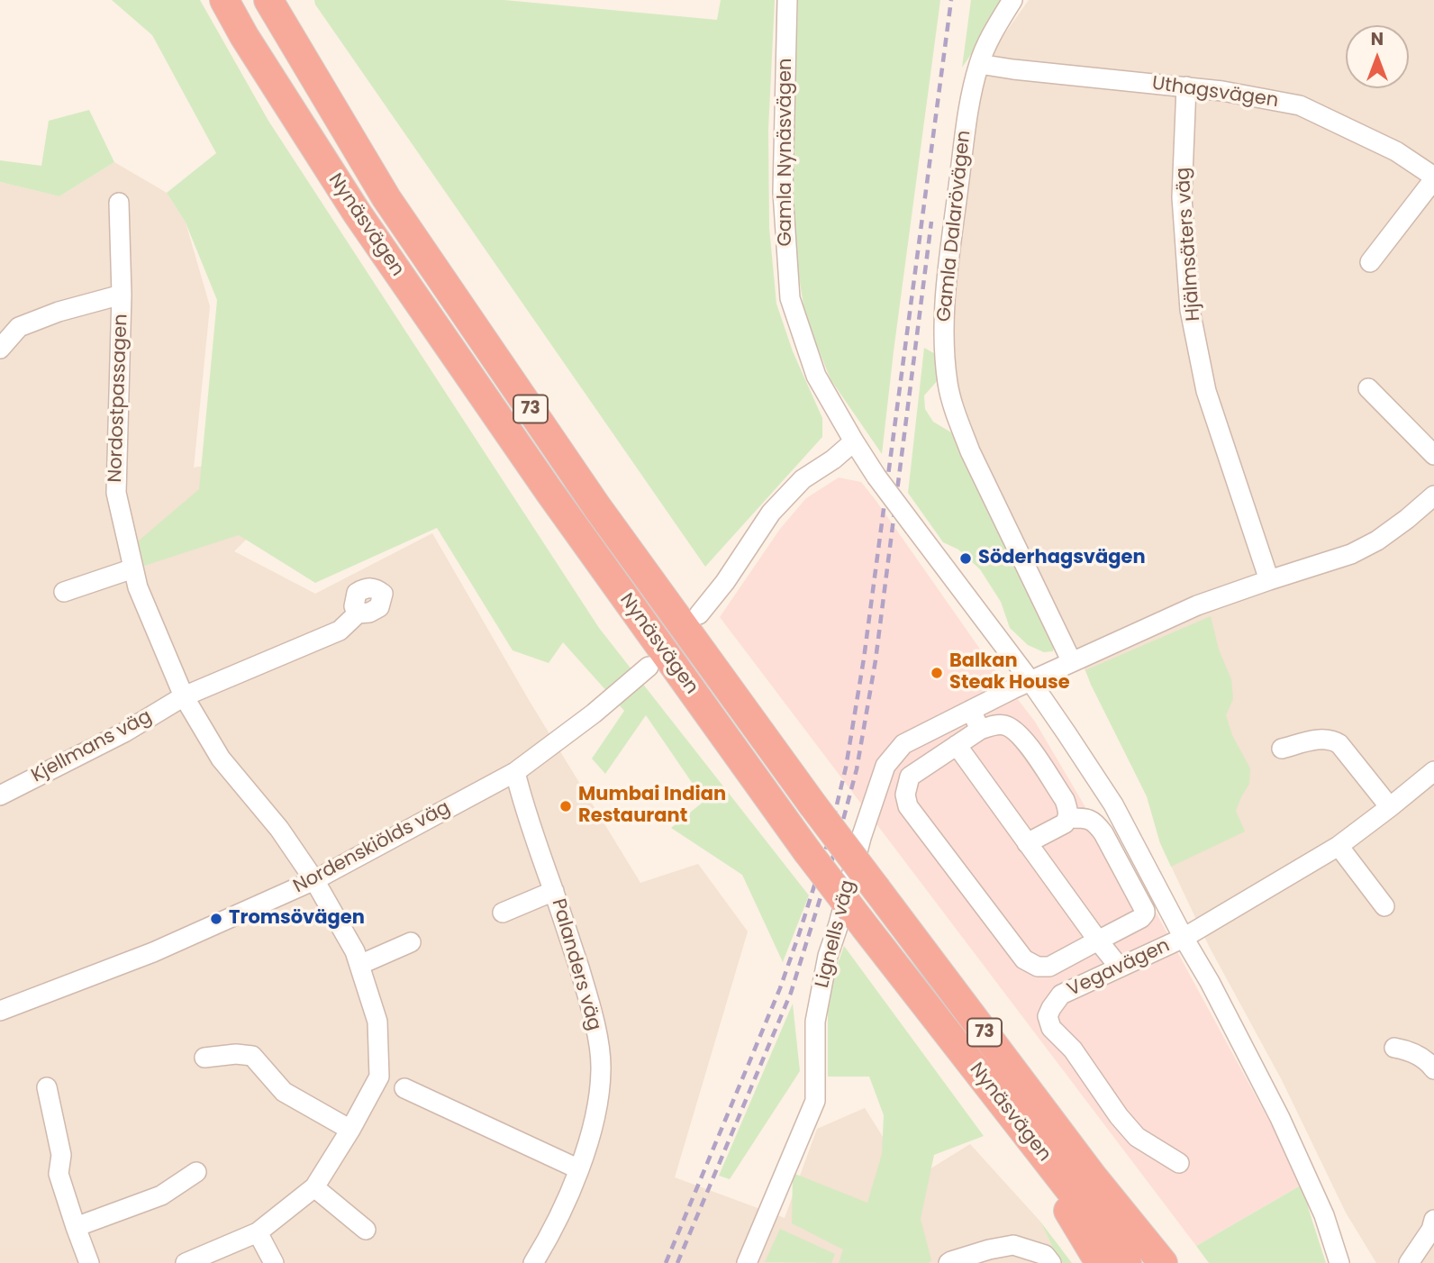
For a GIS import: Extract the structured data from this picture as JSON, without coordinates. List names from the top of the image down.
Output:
{
  "streets": {
    "highway": ["Nynäsvägen", "73"],
    "street": [
      "Uthagsvägen",
      "Gamla Nynäsvägen",
      "Gamla Dalarövägen",
      "Hjälmsäters väg",
      "Nordostpassagen",
      "Kjellmans väg",
      "Nordenskiölds väg",
      "Lignells väg",
      "Palanders väg",
      "Vegavägen"
    ]
  },
  "crossings": [
    ["Uthagsvägen", "Gamla Dalarövägen"],
    ["Uthagsvägen", "Hjälmsäters väg"],
    ["Nordostpassagen", "Kjellmans väg"],
    ["Nordostpassagen", "Nordenskiölds väg"],
    ["Nordenskiölds väg", "Palanders väg"]
  ],
  "places": [
    "Söderhagsvägen",
    "Balkan Steak House",
    "Mumbai Indian Restaurant",
    "Tromsövägen"
  ],
  "north": "top"
}
